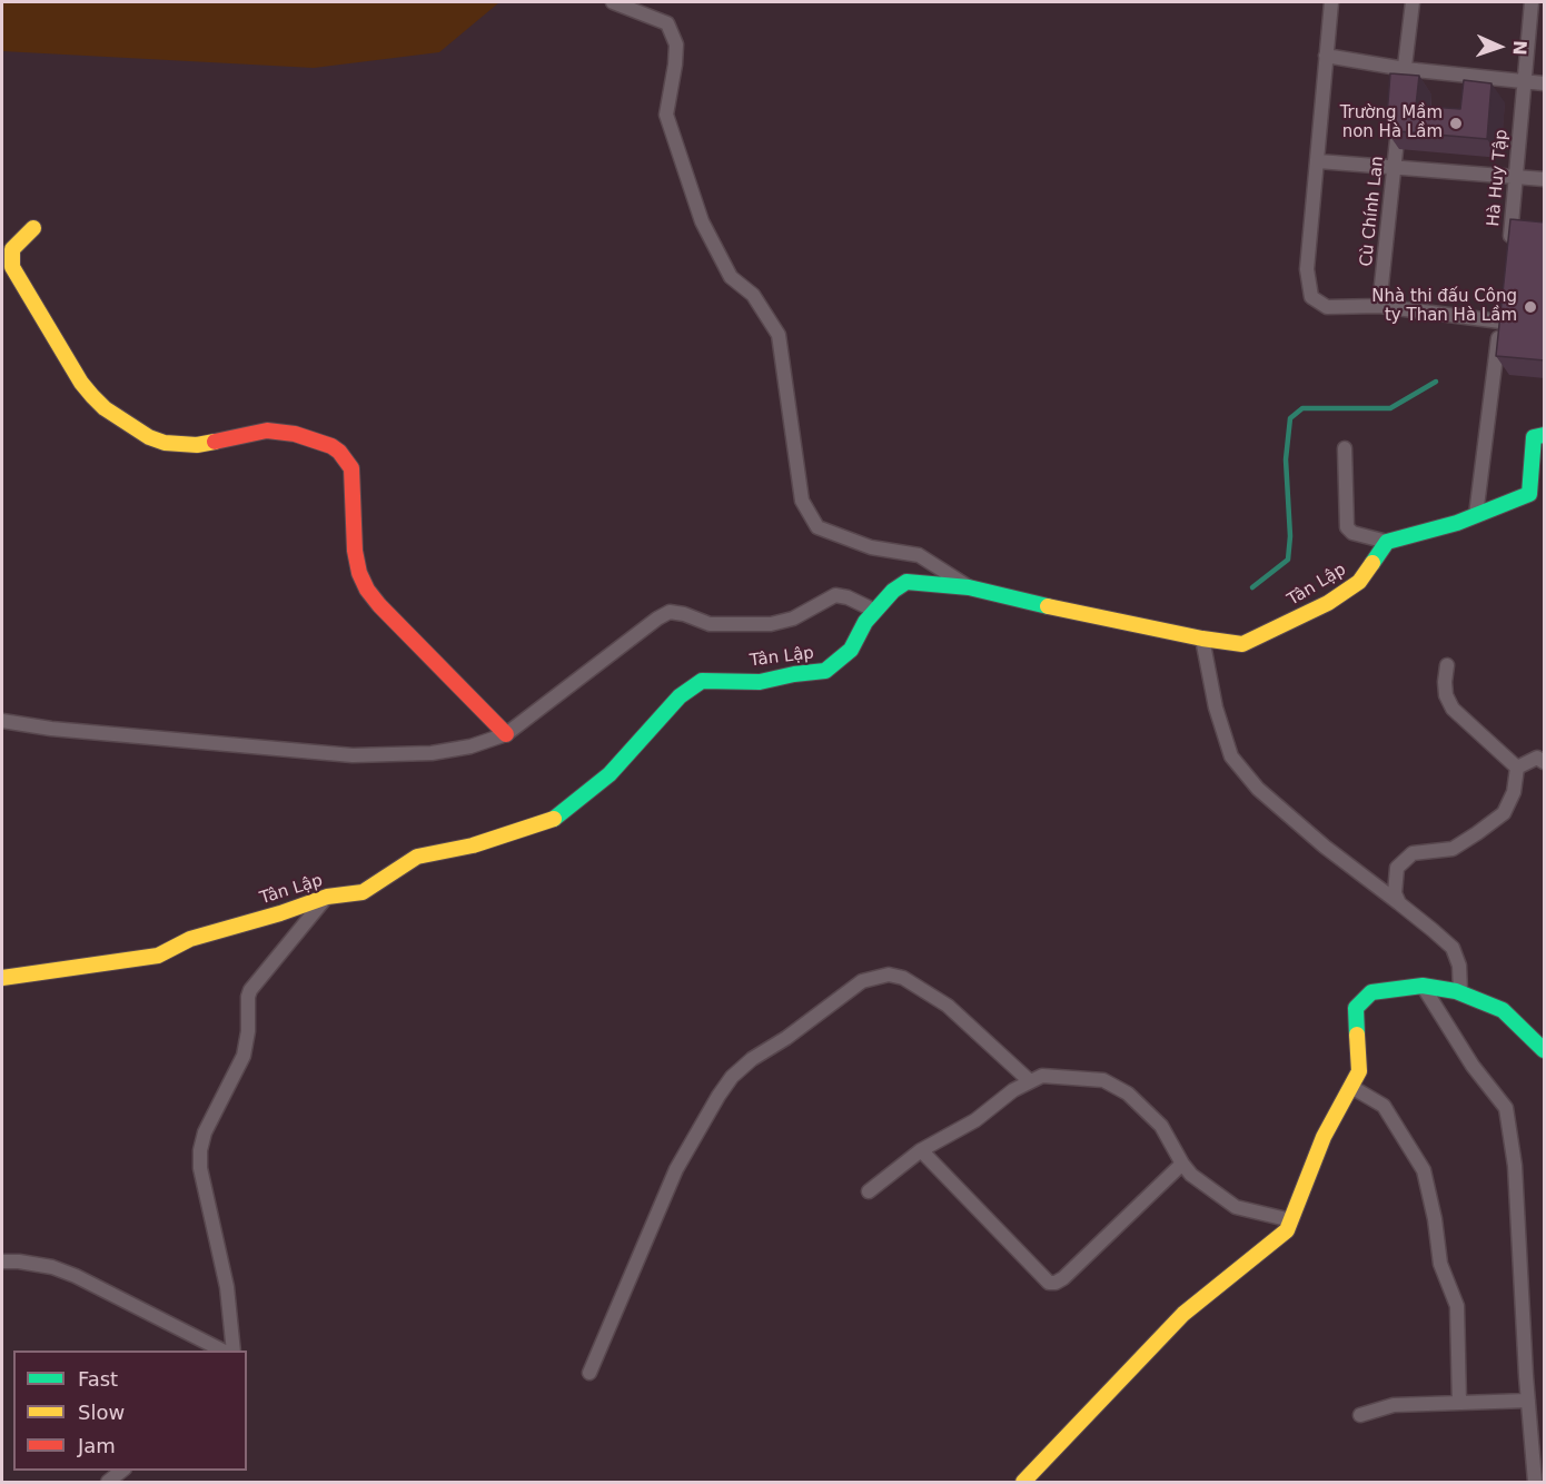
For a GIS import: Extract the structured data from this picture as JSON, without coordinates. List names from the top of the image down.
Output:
{
  "streets": {
    "street": ["Hà Huy Tập", "Cù Chính Lan", "Tân Lập"]
  },
  "places": ["Trường Mầm non Hà Lầm", "Nhà thi đấu Công ty Than Hà Lầm"],
  "legend": ["Fast", "Slow", "Jam"],
  "north": "right"
}
